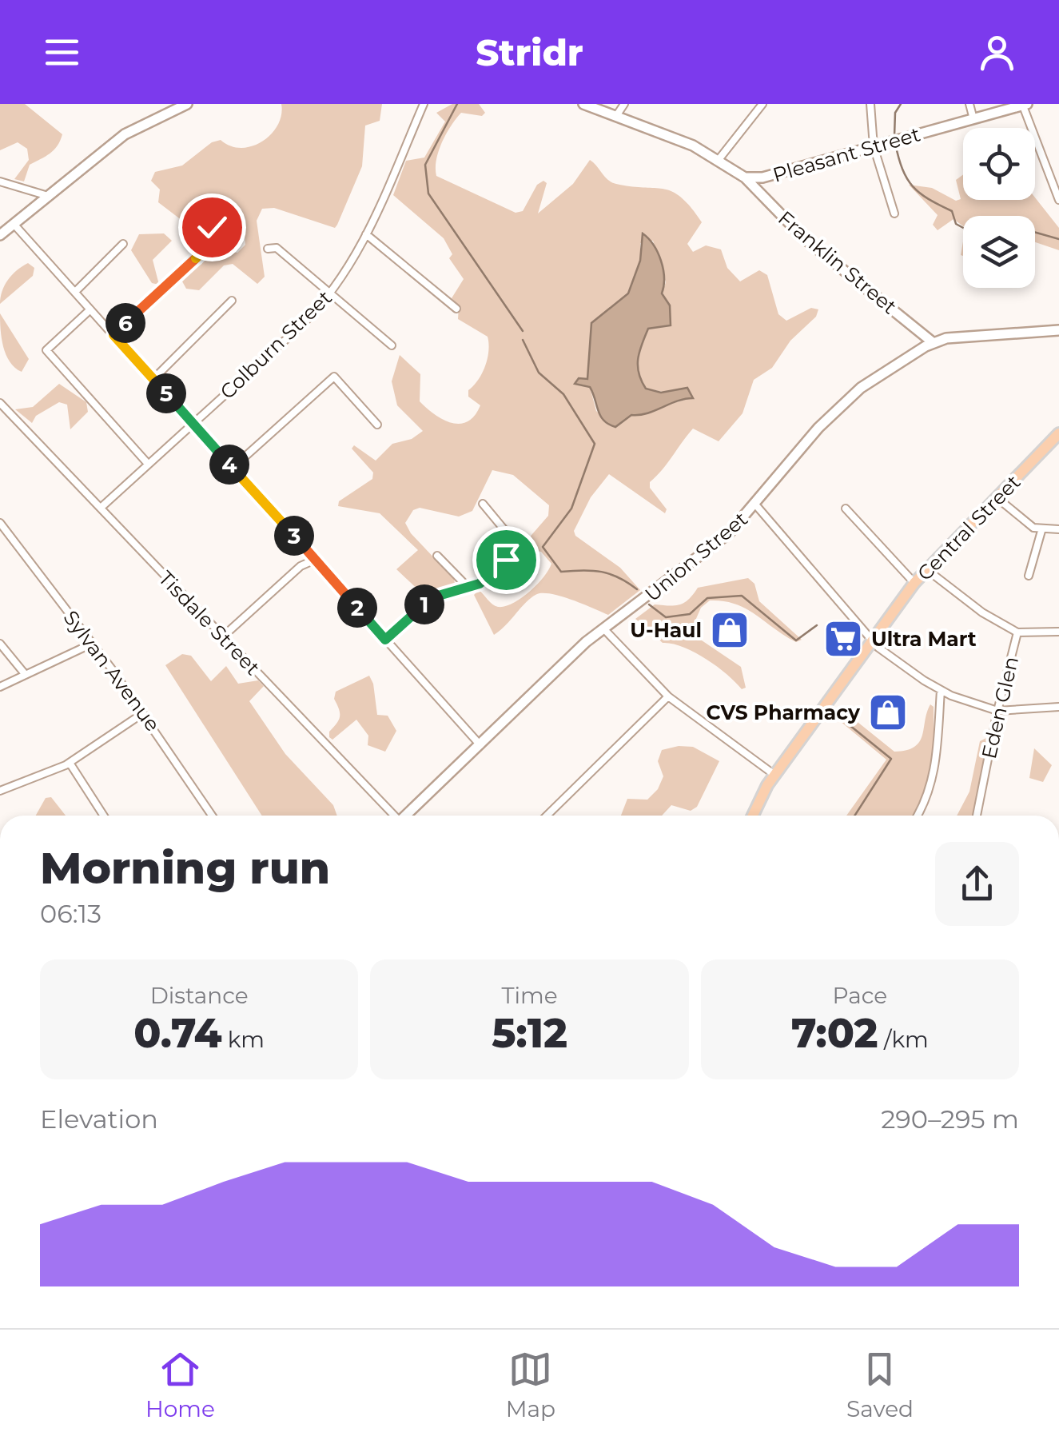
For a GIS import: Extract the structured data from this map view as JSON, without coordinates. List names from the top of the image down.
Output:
{
  "streets": {
    "main road": ["Central Street"],
    "street": [
      "Pleasant Street",
      "Franklin Street",
      "Colburn Street",
      "Union Street",
      "Tisdale Street",
      "Sylvan Avenue",
      "Eden Glen"
    ]
  },
  "crossings": [
    ["Pleasant Street", "Franklin Street"],
    ["Franklin Street", "Union Street"],
    ["Colburn Street", "Tisdale Street"]
  ],
  "places": {
    "shop": ["U-Haul", "CVS Pharmacy"],
    "supermarket": ["Ultra Mart"]
  },
  "page": {
    "header": "Stridr",
    "pins": [
      "6",
      "5",
      "4",
      "3",
      "1",
      "2"
    ],
    "heading": ["Morning run", "06:13"],
    "stats": [
      ["Distance", "0.74 km"],
      ["Time", "5:12"],
      ["Pace", "7:02 /km"]
    ],
    "chart": ["Elevation", "290–295 m"],
    "tabs": ["Home", "Map", "Saved"]
  }
}
